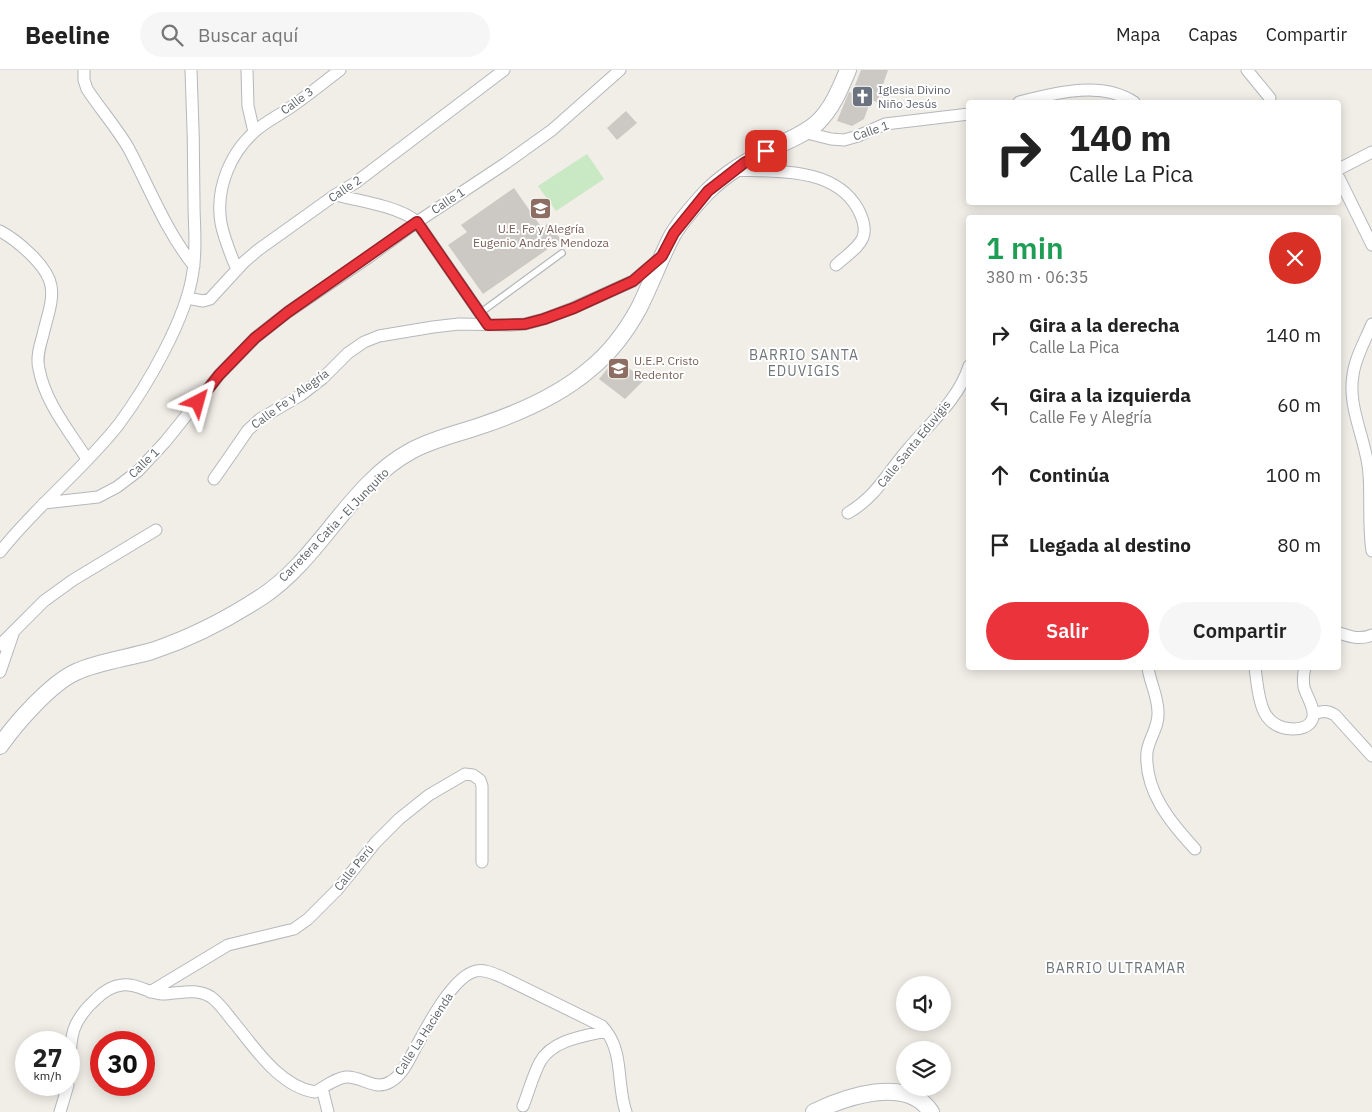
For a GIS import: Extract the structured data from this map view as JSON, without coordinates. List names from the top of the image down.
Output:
{
  "streets": {
    "main road": ["Carretera Catia - El Junquito"],
    "street": [
      "Calle 3",
      "Calle 1",
      "Calle 2",
      "Calle Fe y Alegría",
      "Calle Santa Eduvigis",
      "Calle Perú",
      "Calle La Hacienda"
    ]
  },
  "crossings": [
    ["Calle 3", "Calle 2"],
    ["Calle 1", "Carretera Catia - El Junquito"],
    ["Calle Fe y Alegría", "Carretera Catia - El Junquito"],
    ["Calle Perú", "Calle La Hacienda"]
  ],
  "districts": ["BARRIO SANTA EDUVIGIS", "BARRIO ULTRAMAR"],
  "places": {
    "church": ["Iglesia Divino Niño Jesús"],
    "school or university": ["U.E. Fe y Alegría Eugenio Andrés Mendoza", "U.E.P. Cristo Redentor"]
  },
  "page": {
    "header": "Beeline",
    "search": "Buscar aquí",
    "nav": ["Mapa", "Capas", "Compartir"],
    "turn": ["140 m", "Calle La Pica"],
    "heading": ["1 min", "380 m · 06:35"],
    "list": [
      {
        "name": "Gira a la derecha",
        "note": "Calle La Pica",
        "value": "140 m"
      },
      {
        "name": "Gira a la izquierda",
        "note": "Calle Fe y Alegría",
        "value": "60 m"
      },
      {
        "name": "Continúa",
        "value": "100 m"
      },
      {
        "name": "Llegada al destino",
        "value": "80 m"
      }
    ],
    "buttons": ["Salir", "Compartir"],
    "speed": "27 km/h",
    "limit": "30"
  }
}
